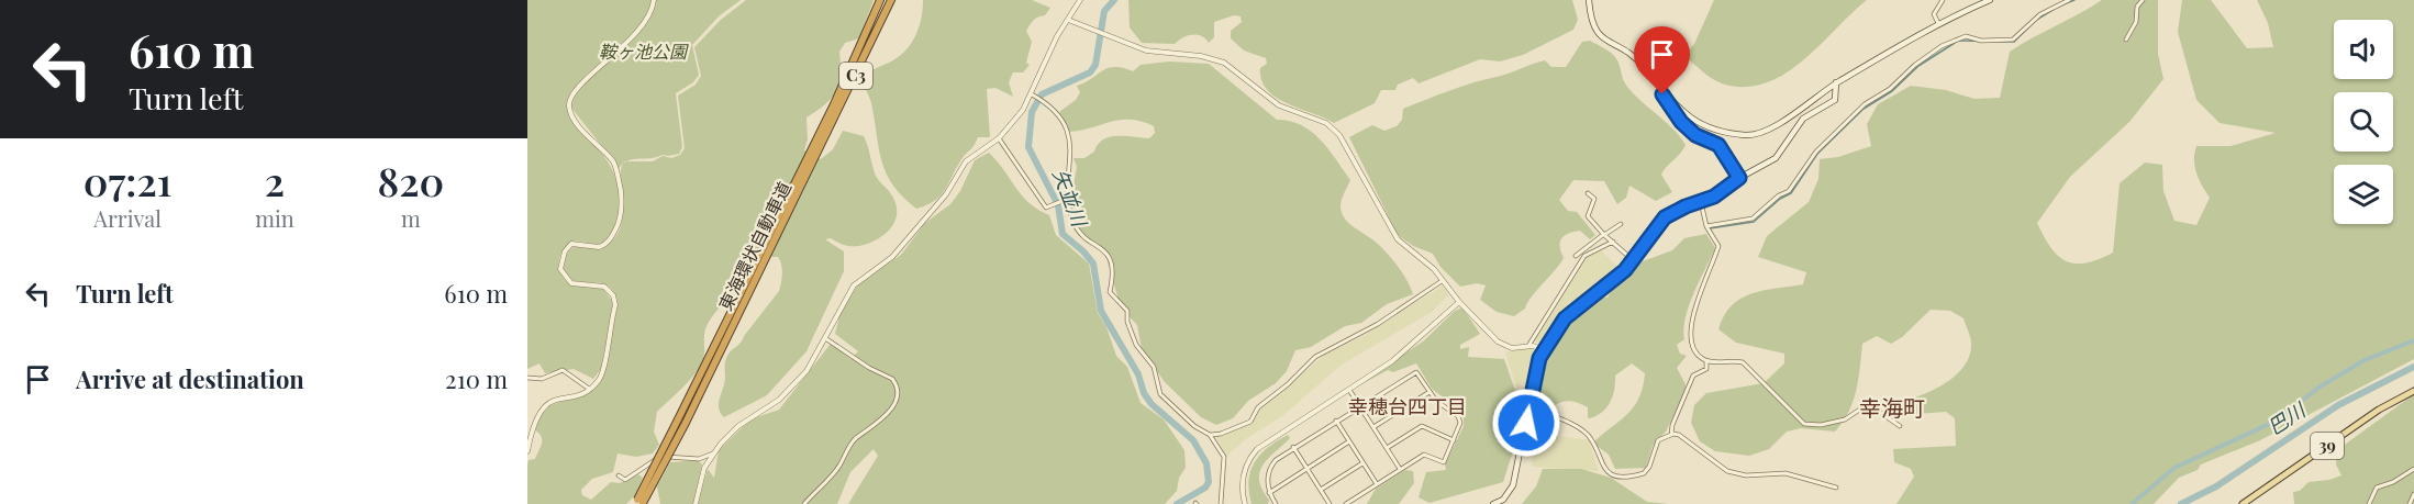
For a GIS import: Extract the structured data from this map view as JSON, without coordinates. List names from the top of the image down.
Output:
{
  "streets": {
    "highway": ["C3", "東海環状自動車道"],
    "main road": ["39"]
  },
  "districts": ["幸穂台四丁目", "幸海町"],
  "water": ["矢並川", "巴川"],
  "parks": ["鞍ヶ池公園"],
  "page": {
    "turn": ["610 m", "Turn left"],
    "eta": [
      "07:21",
      "Arrival",
      "2",
      "min",
      "820",
      "m"
    ],
    "list": [
      {
        "name": "Turn left",
        "value": "610 m"
      },
      {
        "name": "Arrive at destination",
        "value": "210 m"
      }
    ]
  }
}
